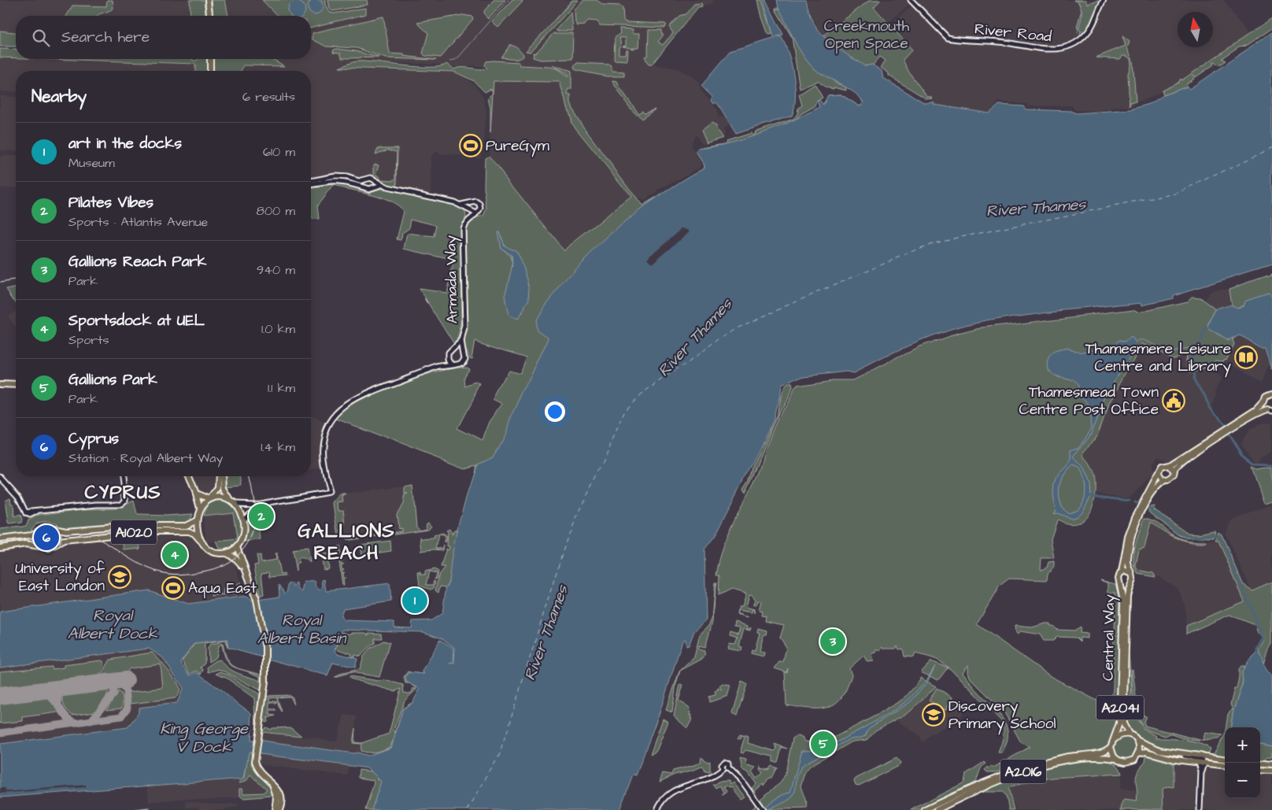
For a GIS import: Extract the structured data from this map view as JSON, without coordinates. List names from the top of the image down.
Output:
{
  "streets": {
    "main road": [
      "A1020",
      "Central Way",
      "A2041",
      "A2016"
    ],
    "street": ["River Road", "Armada Way"]
  },
  "crossings": [
    ["Central Way", "A2016"]
  ],
  "districts": ["CYPRUS", "GALLIONS REACH"],
  "water": [
    "River Thames",
    "Royal Albert Dock",
    "Royal Albert Basin",
    "King George V Dock"
  ],
  "parks": ["Creekmouth Open Space"],
  "places": {
    "sports": ["PureGym", "Aqua East"],
    "library": ["Thamesmere Leisure Centre and Library"],
    "public building": ["Thamesmead Town Centre Post Office"],
    "school or university": ["University of East London", "Discovery Primary School"]
  },
  "north": "top",
  "page": {
    "search": "Search here",
    "heading": ["Nearby", "6 results"],
    "list": [
      {
        "mark": "1",
        "name": "art in the docks",
        "note": "Museum",
        "value": "610 m"
      },
      {
        "mark": "2",
        "name": "Pilates Vibes",
        "note": "Sports · Atlantis Avenue",
        "value": "800 m"
      },
      {
        "mark": "3",
        "name": "Gallions Reach Park",
        "note": "Park",
        "value": "940 m"
      },
      {
        "mark": "4",
        "name": "Sportsdock at UEL",
        "note": "Sports",
        "value": "1.0 km"
      },
      {
        "mark": "5",
        "name": "Gallions Park",
        "note": "Park",
        "value": "1.1 km"
      },
      {
        "mark": "6",
        "name": "Cyprus",
        "note": "Station · Royal Albert Way",
        "value": "1.4 km"
      }
    ],
    "pins": [
      "2",
      "6",
      "4",
      "1",
      "3",
      "5"
    ],
    "map_buttons": ["+", "−"]
  }
}
